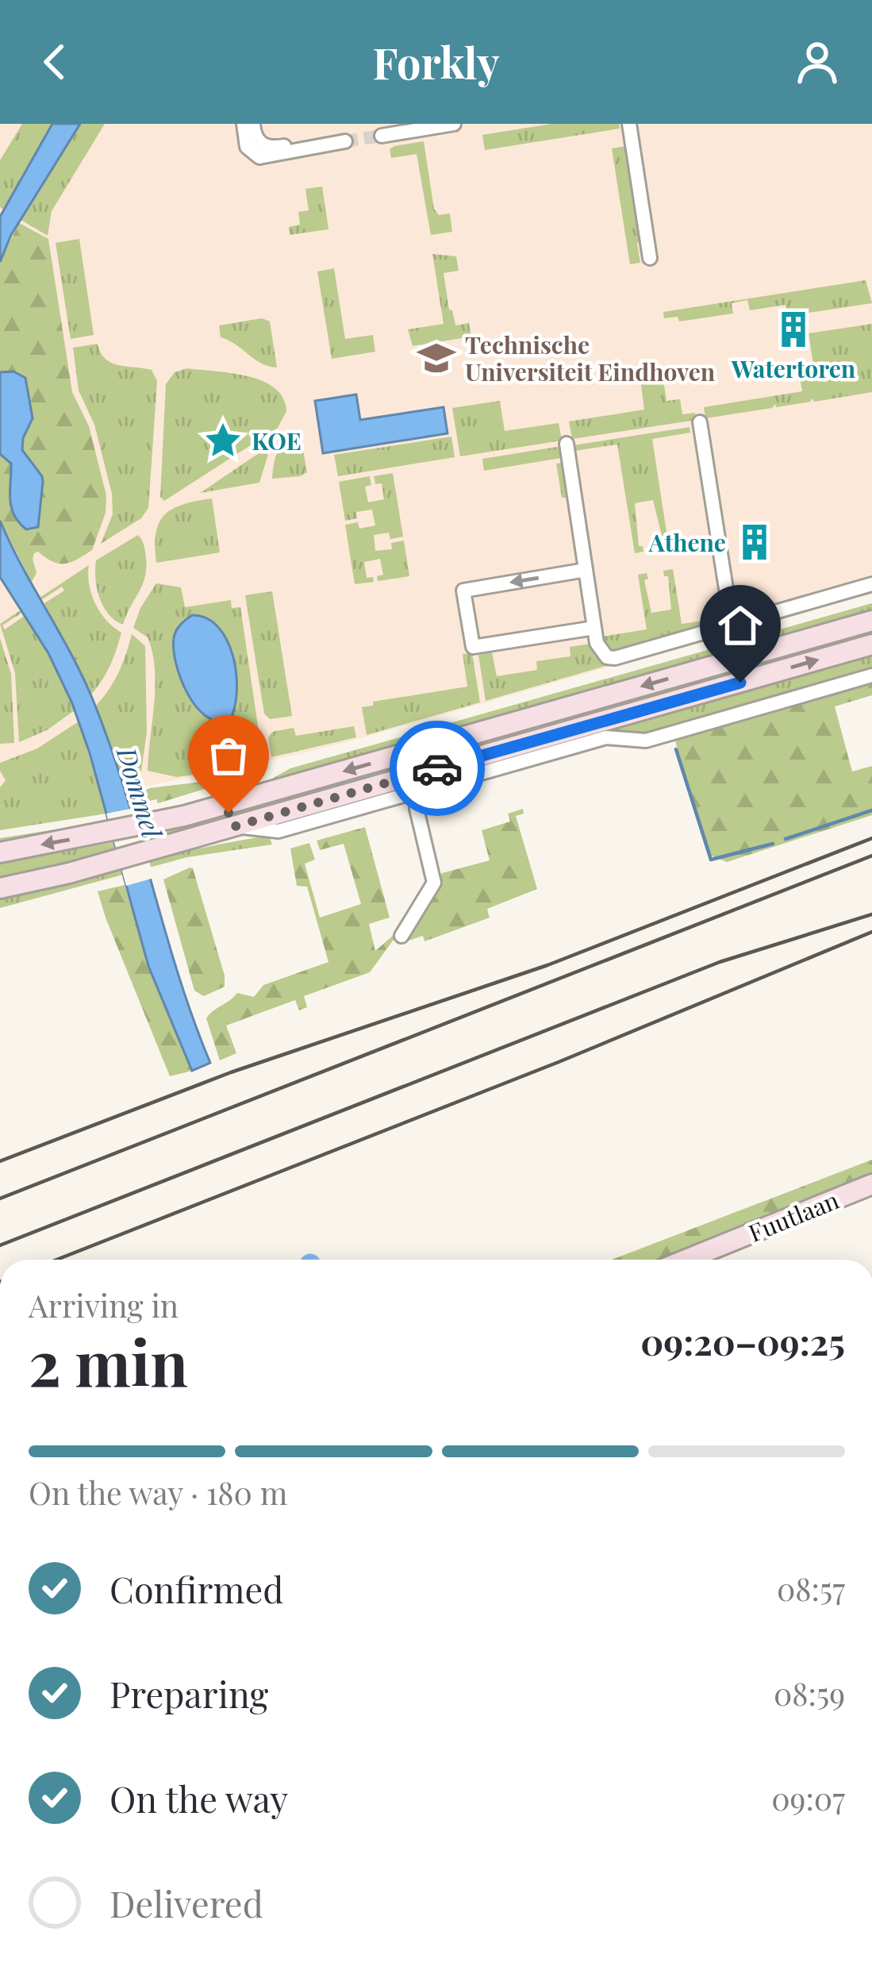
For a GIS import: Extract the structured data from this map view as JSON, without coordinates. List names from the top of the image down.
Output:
{
  "streets": {
    "main road": ["Fuutlaan"]
  },
  "water": ["Dommel"],
  "places": {
    "building": ["Watertoren", "Athene"],
    "school or university": ["Technische Universiteit Eindhoven"],
    "place": ["KOE"]
  },
  "page": {
    "header": "Forkly",
    "heading": ["2 min", "Arriving in", "09:20–09:25"],
    "bar": "On the way · 180 m",
    "list": [
      ["Confirmed", "08:57"],
      ["Preparing", "08:59"],
      ["On the way", "09:07"],
      "Delivered"
    ]
  }
}
